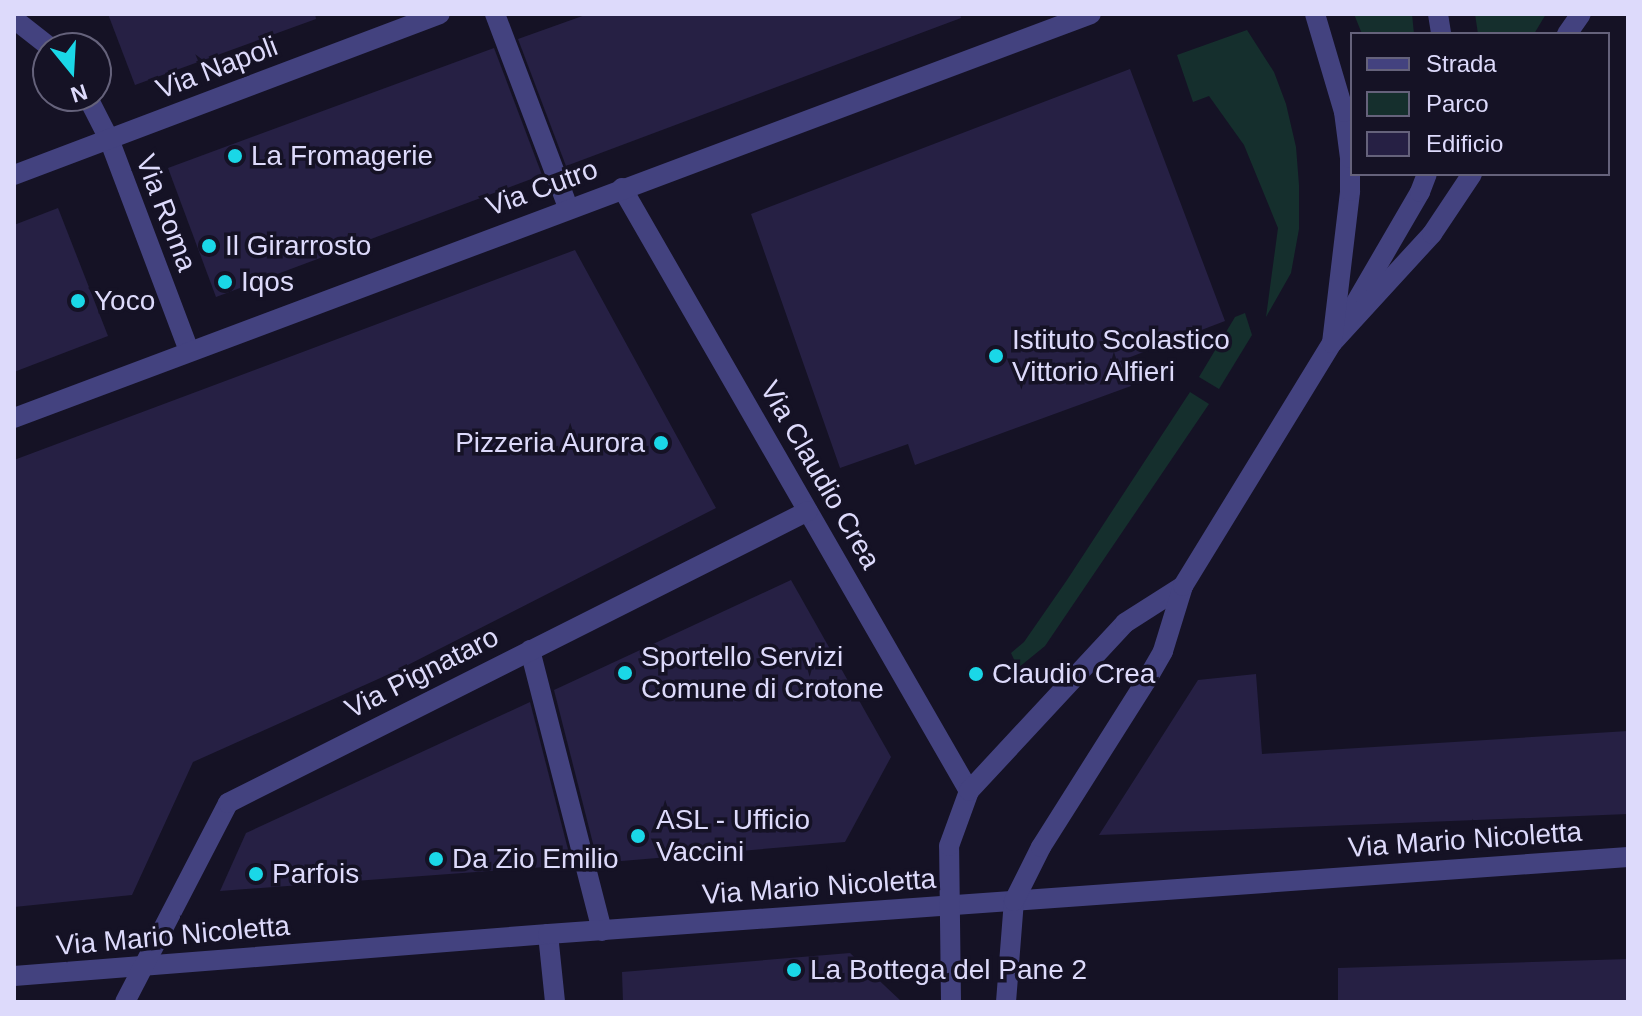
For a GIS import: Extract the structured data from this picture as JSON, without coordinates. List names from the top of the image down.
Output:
{
  "streets": {
    "street": [
      "Via Napoli",
      "Via Cutro",
      "Via Roma",
      "Via Claudio Crea",
      "Via Pignataro",
      "Via Mario Nicoletta"
    ]
  },
  "crossings": [
    ["Via Napoli", "Via Roma"],
    ["Via Cutro", "Via Roma"],
    ["Via Cutro", "Via Claudio Crea"],
    ["Via Claudio Crea", "Via Pignataro"],
    ["Via Pignataro", "Via Mario Nicoletta"]
  ],
  "places": [
    "La Fromagerie",
    "Il Girarrosto",
    "Iqos",
    "Yoco",
    "Istituto Scolastico Vittorio Alfieri",
    "Pizzeria Aurora",
    "Sportello Servizi Comune di Crotone",
    "Claudio Crea",
    "ASL - Ufficio Vaccini",
    "Da Zio Emilio",
    "Parfois",
    "La Bottega del Pane 2"
  ],
  "legend": ["Strada", "Parco", "Edificio"],
  "north": "bottom"
}
